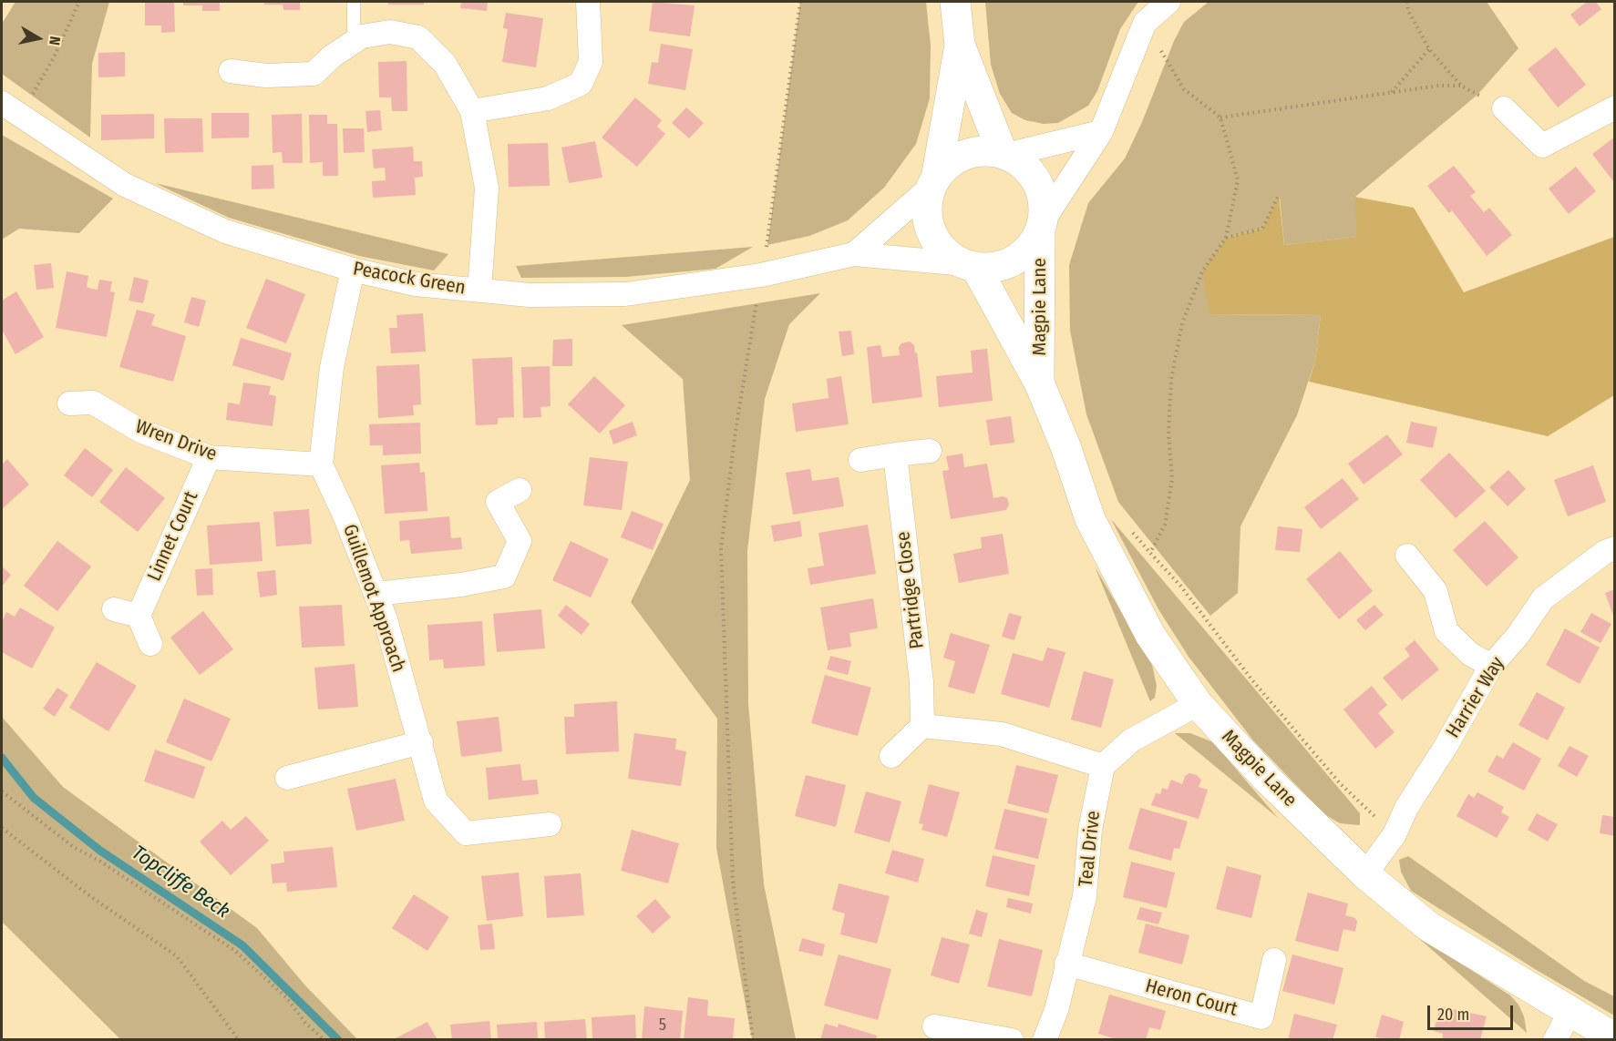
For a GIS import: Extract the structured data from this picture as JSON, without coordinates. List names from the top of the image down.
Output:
{
  "streets": {
    "street": [
      "Peacock Green",
      "Magpie Lane",
      "Wren Drive",
      "Linnet Court",
      "Partridge Close",
      "Guillemot Approach",
      "Harrier Way",
      "Teal Drive",
      "Heron Court"
    ]
  },
  "crossings": [
    ["Peacock Green", "Magpie Lane"],
    ["Magpie Lane", "Harrier Way"],
    ["Wren Drive", "Linnet Court"],
    ["Wren Drive", "Guillemot Approach"],
    ["Teal Drive", "Heron Court"]
  ],
  "water": ["Topcliffe Beck"],
  "house_numbers": ["5"],
  "scale_bar": "20 m",
  "north": "right"
}
